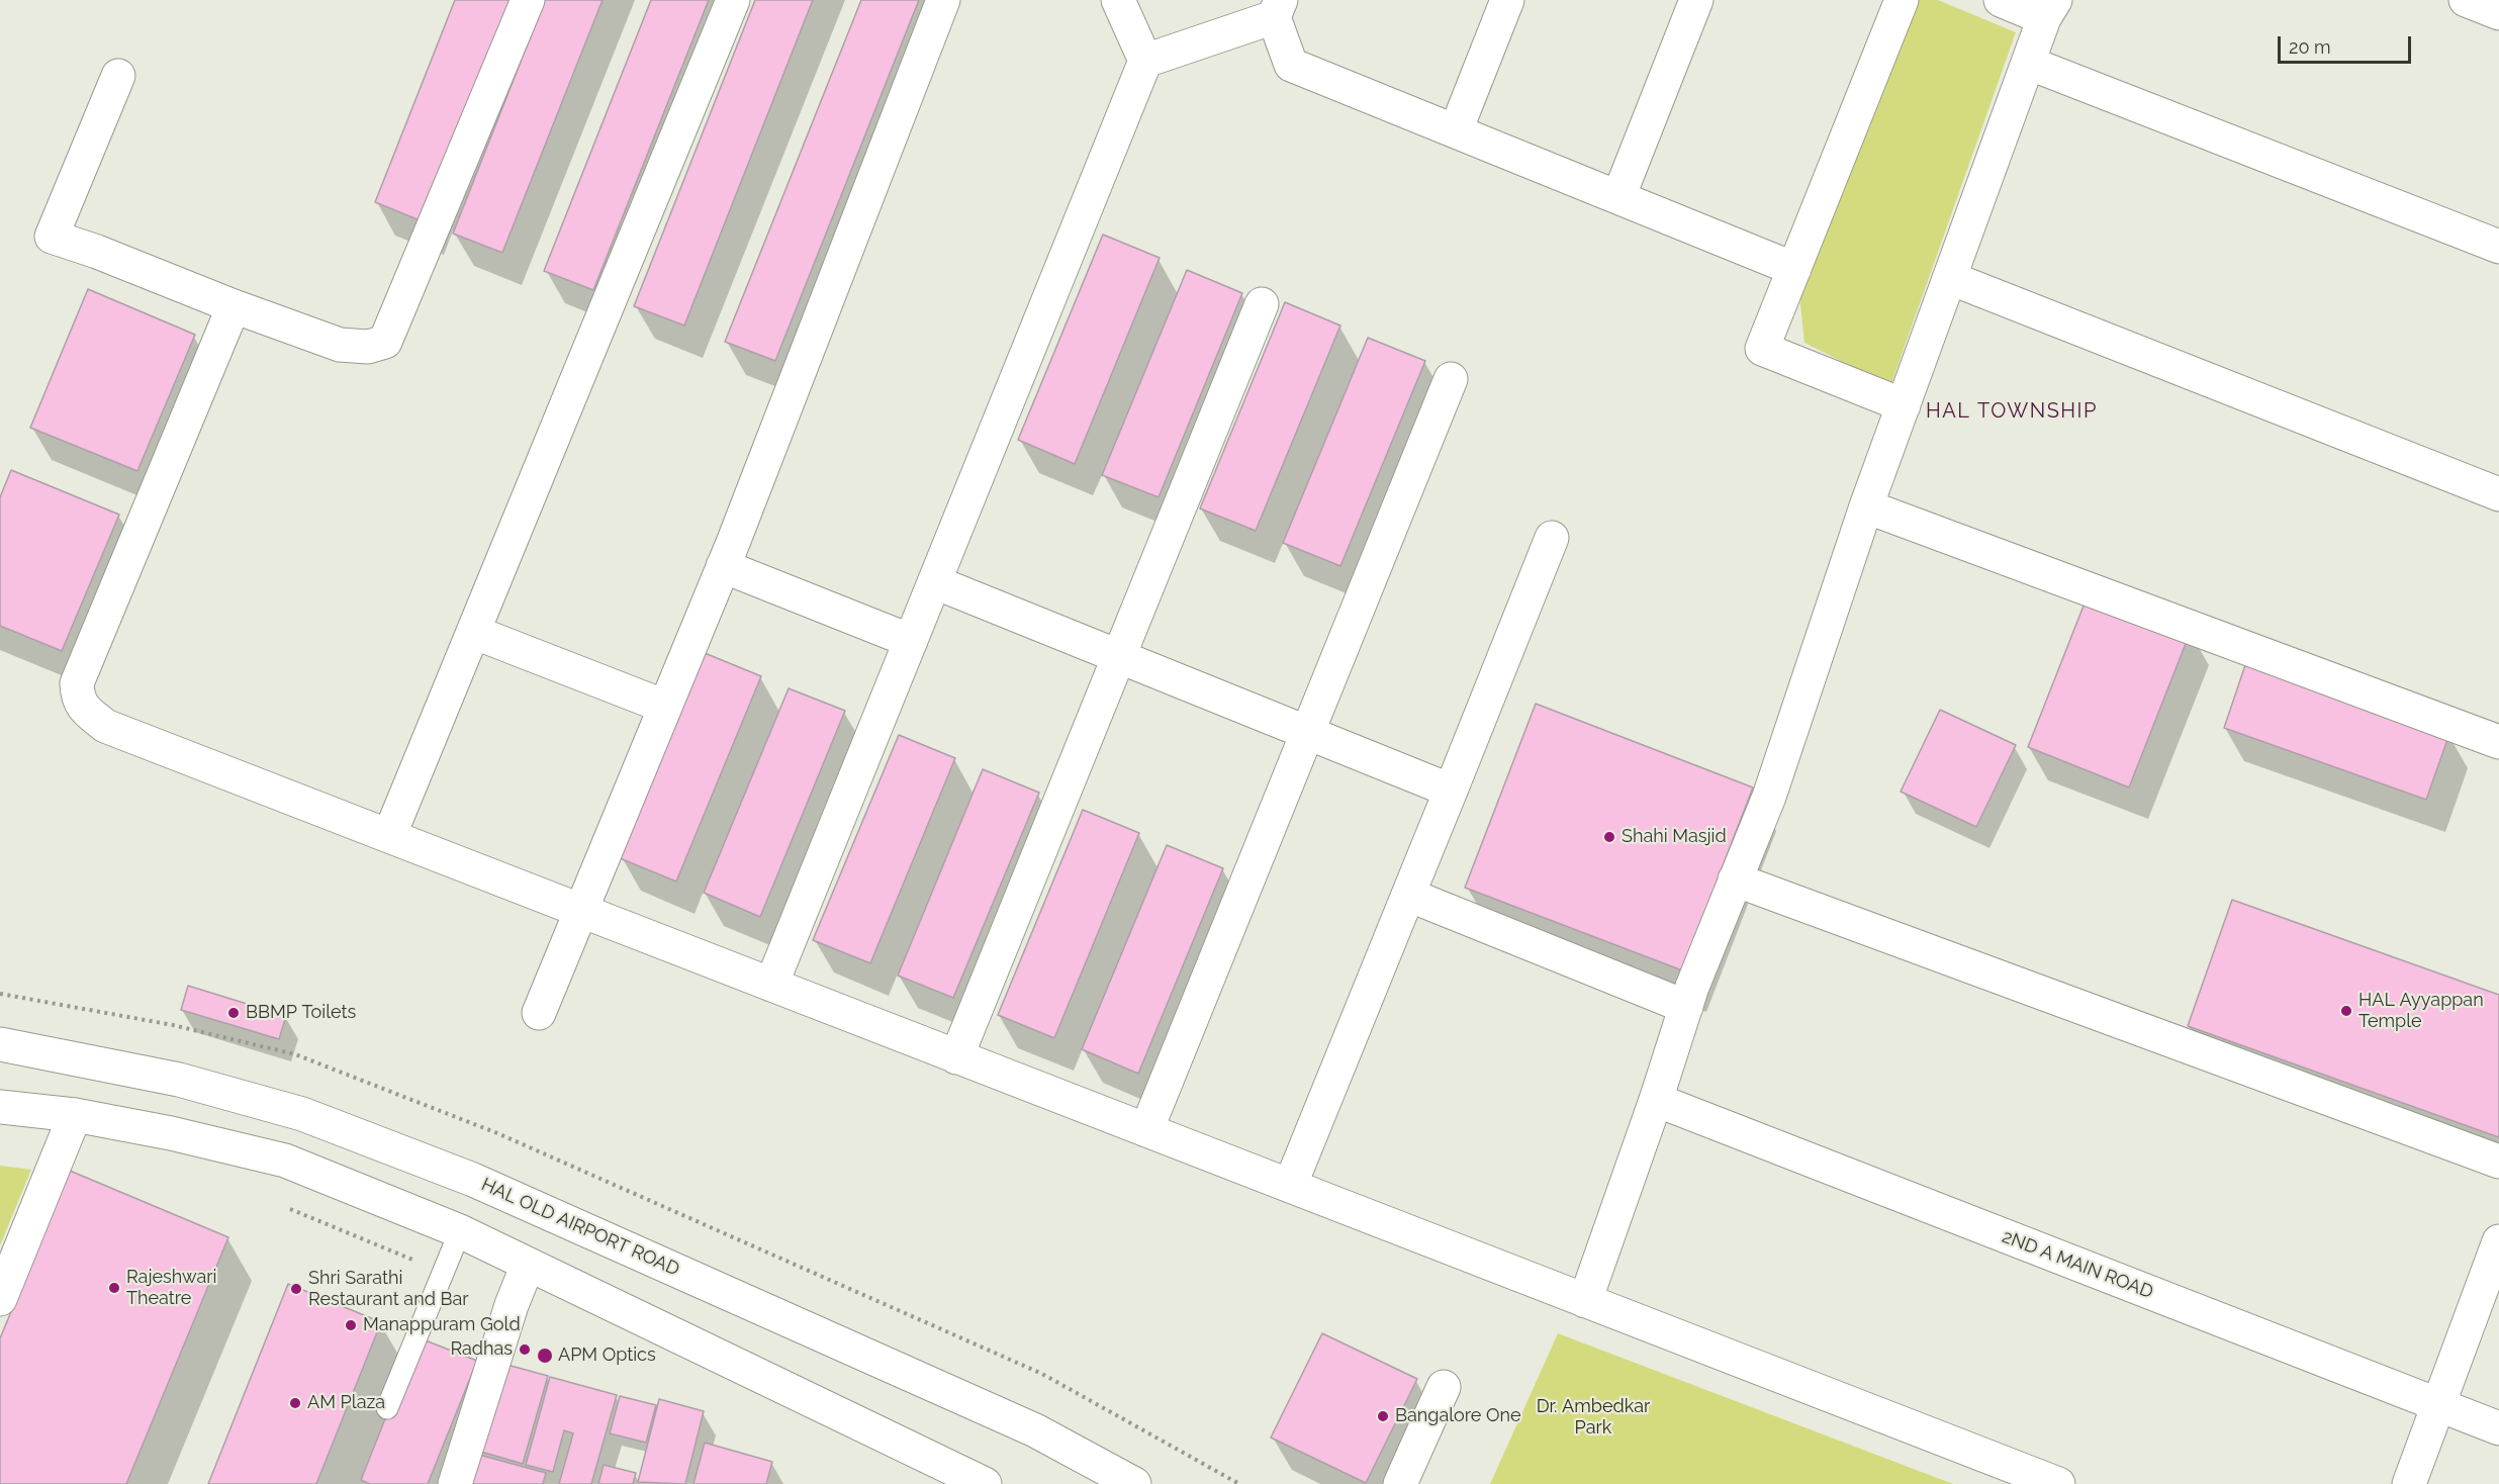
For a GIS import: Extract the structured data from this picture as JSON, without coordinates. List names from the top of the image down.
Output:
{
  "streets": {
    "street": ["HAL OLD AIRPORT ROAD", "2ND A MAIN ROAD"]
  },
  "districts": ["HAL TOWNSHIP"],
  "parks": ["Dr. Ambedkar Park"],
  "places": [
    "Shahi Masjid",
    "HAL Ayyappan Temple",
    "BBMP Toilets",
    "Rajeshwari Theatre",
    "Shri Sarathi Restaurant and Bar",
    "Manappuram Gold",
    "Radhas",
    "APM Optics",
    "AM Plaza",
    "Bangalore One"
  ],
  "scale_bar": "20 m"
}
